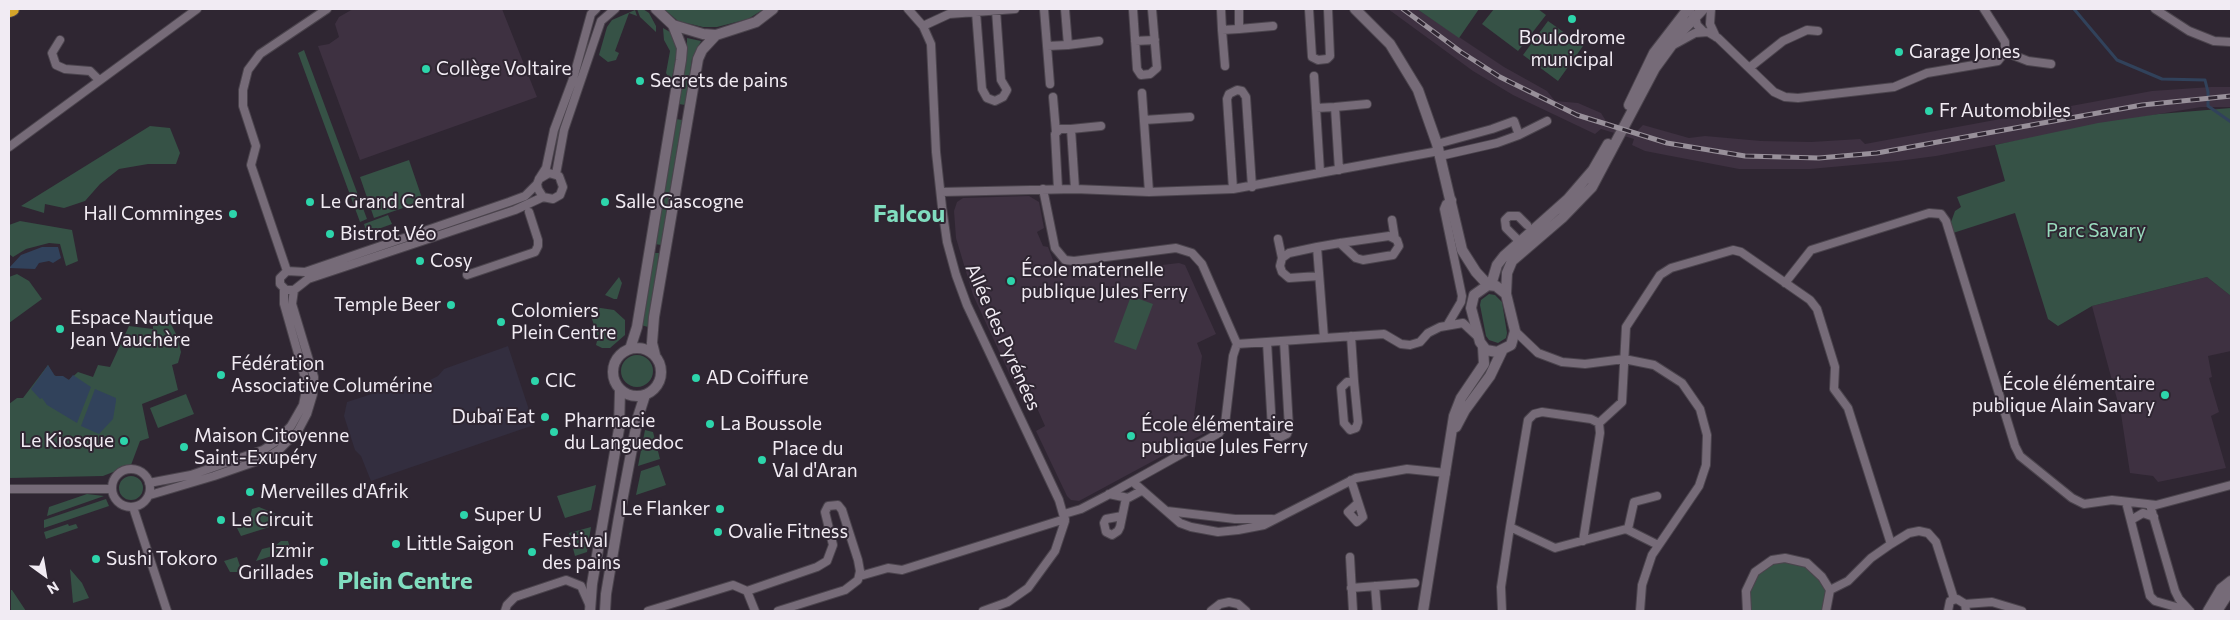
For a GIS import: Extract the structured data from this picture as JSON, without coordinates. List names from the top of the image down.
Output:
{
  "streets": {
    "street": ["Allée des Pyrénées"]
  },
  "districts": ["Falcou", "Plein Centre"],
  "parks": ["Parc Savary"],
  "places": [
    "Boulodrome municipal",
    "Garage Jones",
    "Collège Voltaire",
    "Secrets de pains",
    "Fr Automobiles",
    "Le Grand Central",
    "Salle Gascogne",
    "Hall Comminges",
    "Bistrot Véo",
    "Cosy",
    "École maternelle publique Jules Ferry",
    "Temple Beer",
    "Colomiers Plein Centre",
    "Espace Nautique Jean Vauchère",
    "Fédération Associative Columérine",
    "AD Coiffure",
    "CIC",
    "École élémentaire publique Alain Savary",
    "Dubaï Eat",
    "La Boussole",
    "Pharmacie du Languedoc",
    "École élémentaire publique Jules Ferry",
    "Le Kiosque",
    "Maison Citoyenne Saint-Exupéry",
    "Place du Val d'Aran",
    "Merveilles d'Afrik",
    "Le Flanker",
    "Super U",
    "Le Circuit",
    "Ovalie Fitness",
    "Little Saigon",
    "Festival des pains",
    "Sushi Tokoro",
    "Izmir Grillades"
  ],
  "north": "bottom right"
}
